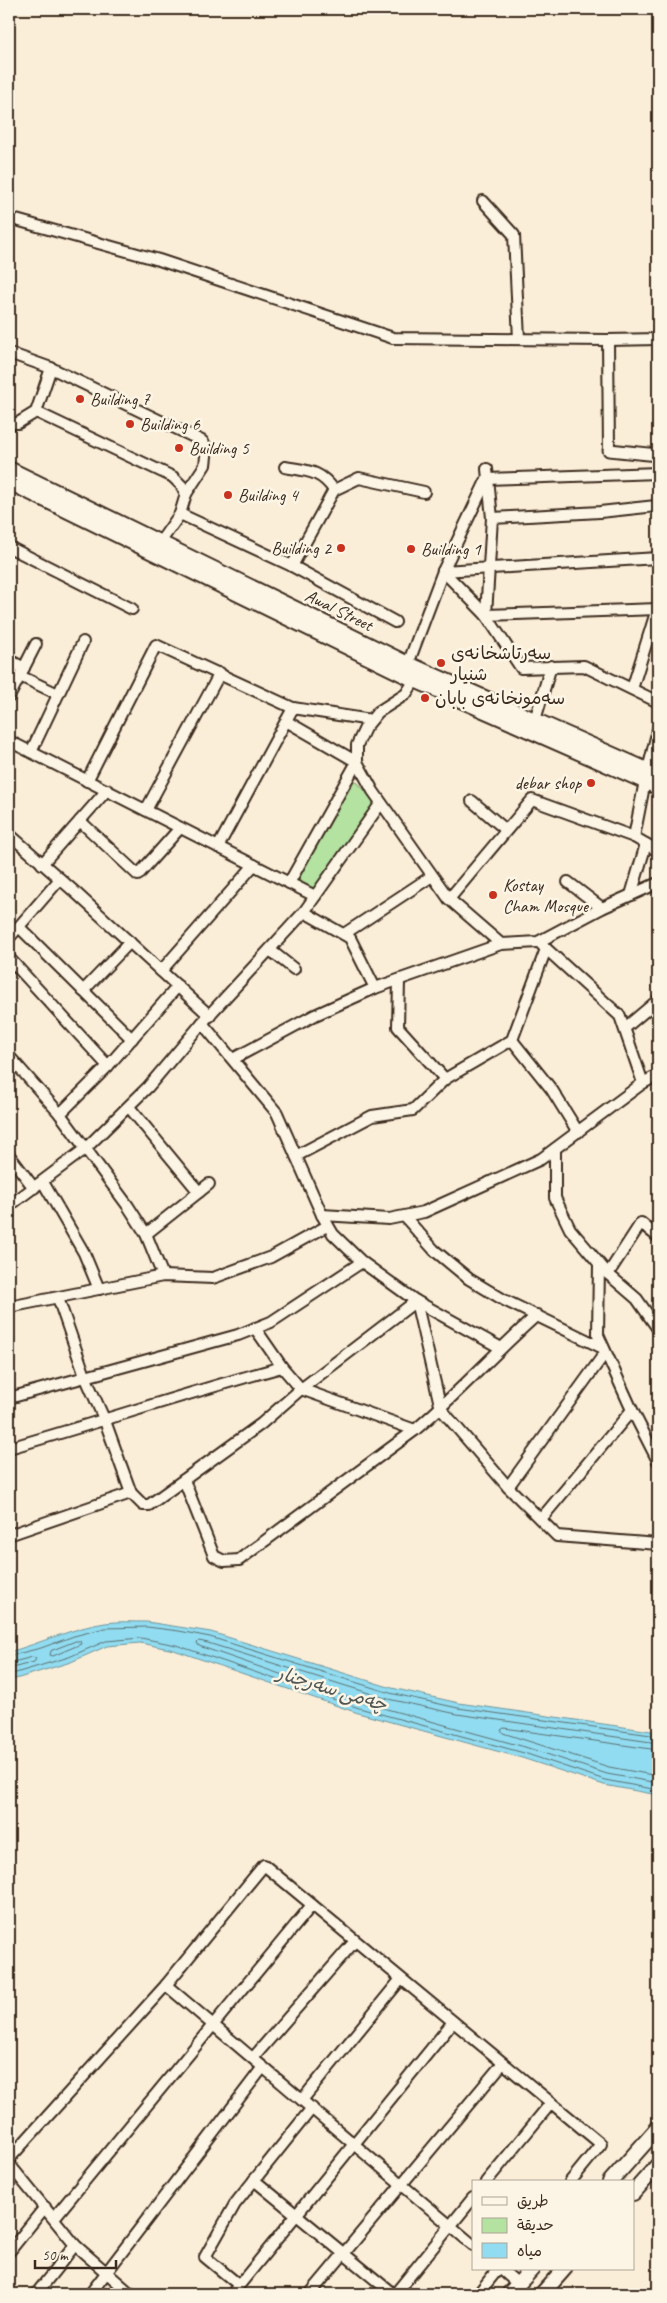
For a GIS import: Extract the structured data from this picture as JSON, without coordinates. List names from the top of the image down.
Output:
{
  "streets": {
    "main road": ["Awal Street"]
  },
  "water": ["چەمی سەرچنار"],
  "places": [
    "Building 7",
    "Building 6",
    "Building 5",
    "Building 4",
    "Building 2",
    "Building 1",
    "سەرتاشخانەی شنیار",
    "سەمونخانەی بابان",
    "debar shop",
    "Kostay Cham Mosque"
  ],
  "legend": ["طريق", "حديقة", "مياه"],
  "scale_bar": "50 m"
}
